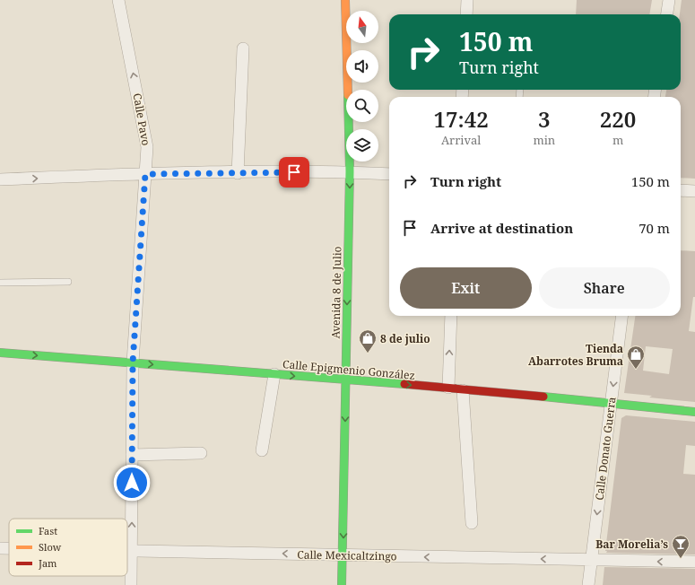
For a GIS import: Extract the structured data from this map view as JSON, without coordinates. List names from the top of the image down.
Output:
{
  "streets": {
    "street": [
      "Calle Pavo",
      "Avenida 8 de Julio",
      "Calle Epigmenio González",
      "Calle Donato Guerra",
      "Calle Mexicaltzingo"
    ]
  },
  "crossings": [
    ["Calle Pavo", "Calle Epigmenio González"],
    ["Calle Pavo", "Calle Mexicaltzingo"],
    ["Avenida 8 de Julio", "Calle Epigmenio González"],
    ["Avenida 8 de Julio", "Calle Mexicaltzingo"],
    ["Calle Epigmenio González", "Calle Donato Guerra"],
    ["Calle Donato Guerra", "Calle Mexicaltzingo"]
  ],
  "one_way": [
    "Avenida 8 de Julio",
    "Calle Epigmenio González",
    "Calle Donato Guerra",
    "Calle Mexicaltzingo"
  ],
  "places": {
    "shop": ["8 de julio", "Tienda Abarrotes Bruma"],
    "bar": ["Bar Morelia’s"]
  },
  "legend": ["Fast", "Slow", "Jam"],
  "north": "top",
  "page": {
    "turn": ["150 m", "Turn right"],
    "eta": [
      "17:42",
      "Arrival",
      "3",
      "min",
      "220",
      "m"
    ],
    "list": [
      {
        "name": "Turn right",
        "value": "150 m"
      },
      {
        "name": "Arrive at destination",
        "value": "70 m"
      }
    ],
    "buttons": ["Exit", "Share"]
  }
}
